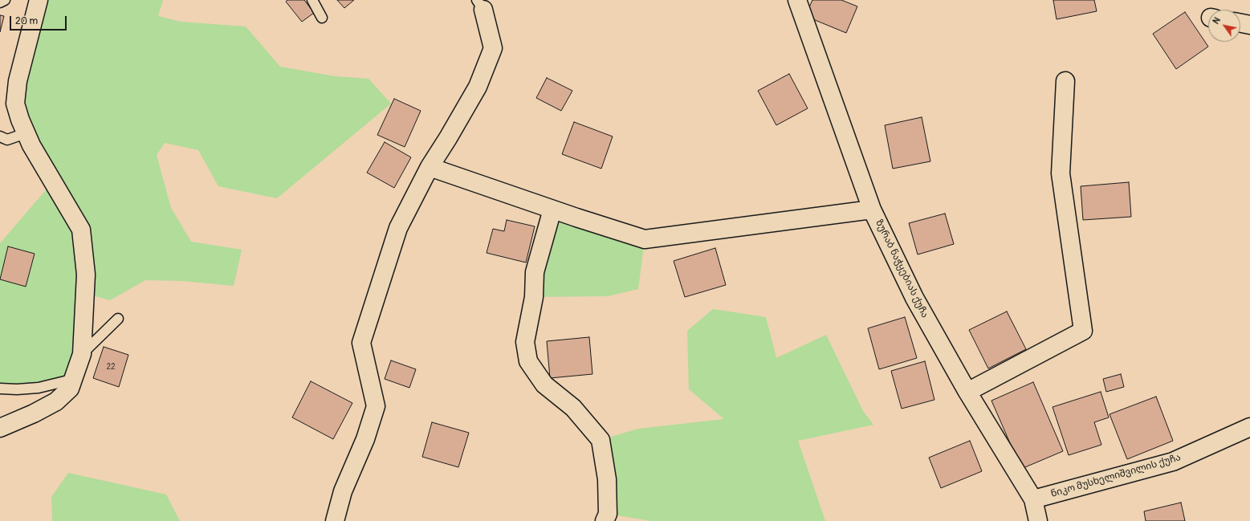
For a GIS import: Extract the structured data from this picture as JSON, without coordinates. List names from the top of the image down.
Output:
{
  "streets": {
    "street": ["ზურაბ ნაჭყებიას ქუჩა", "ნიკო მუსხელიშვილის ქუჩა"]
  },
  "crossings": [
    ["ზურაბ ნაჭყებიას ქუჩა", "ნიკო მუსხელიშვილის ქუჩა"]
  ],
  "house_numbers": ["22"],
  "scale_bar": "20 m",
  "north": "top left"
}
